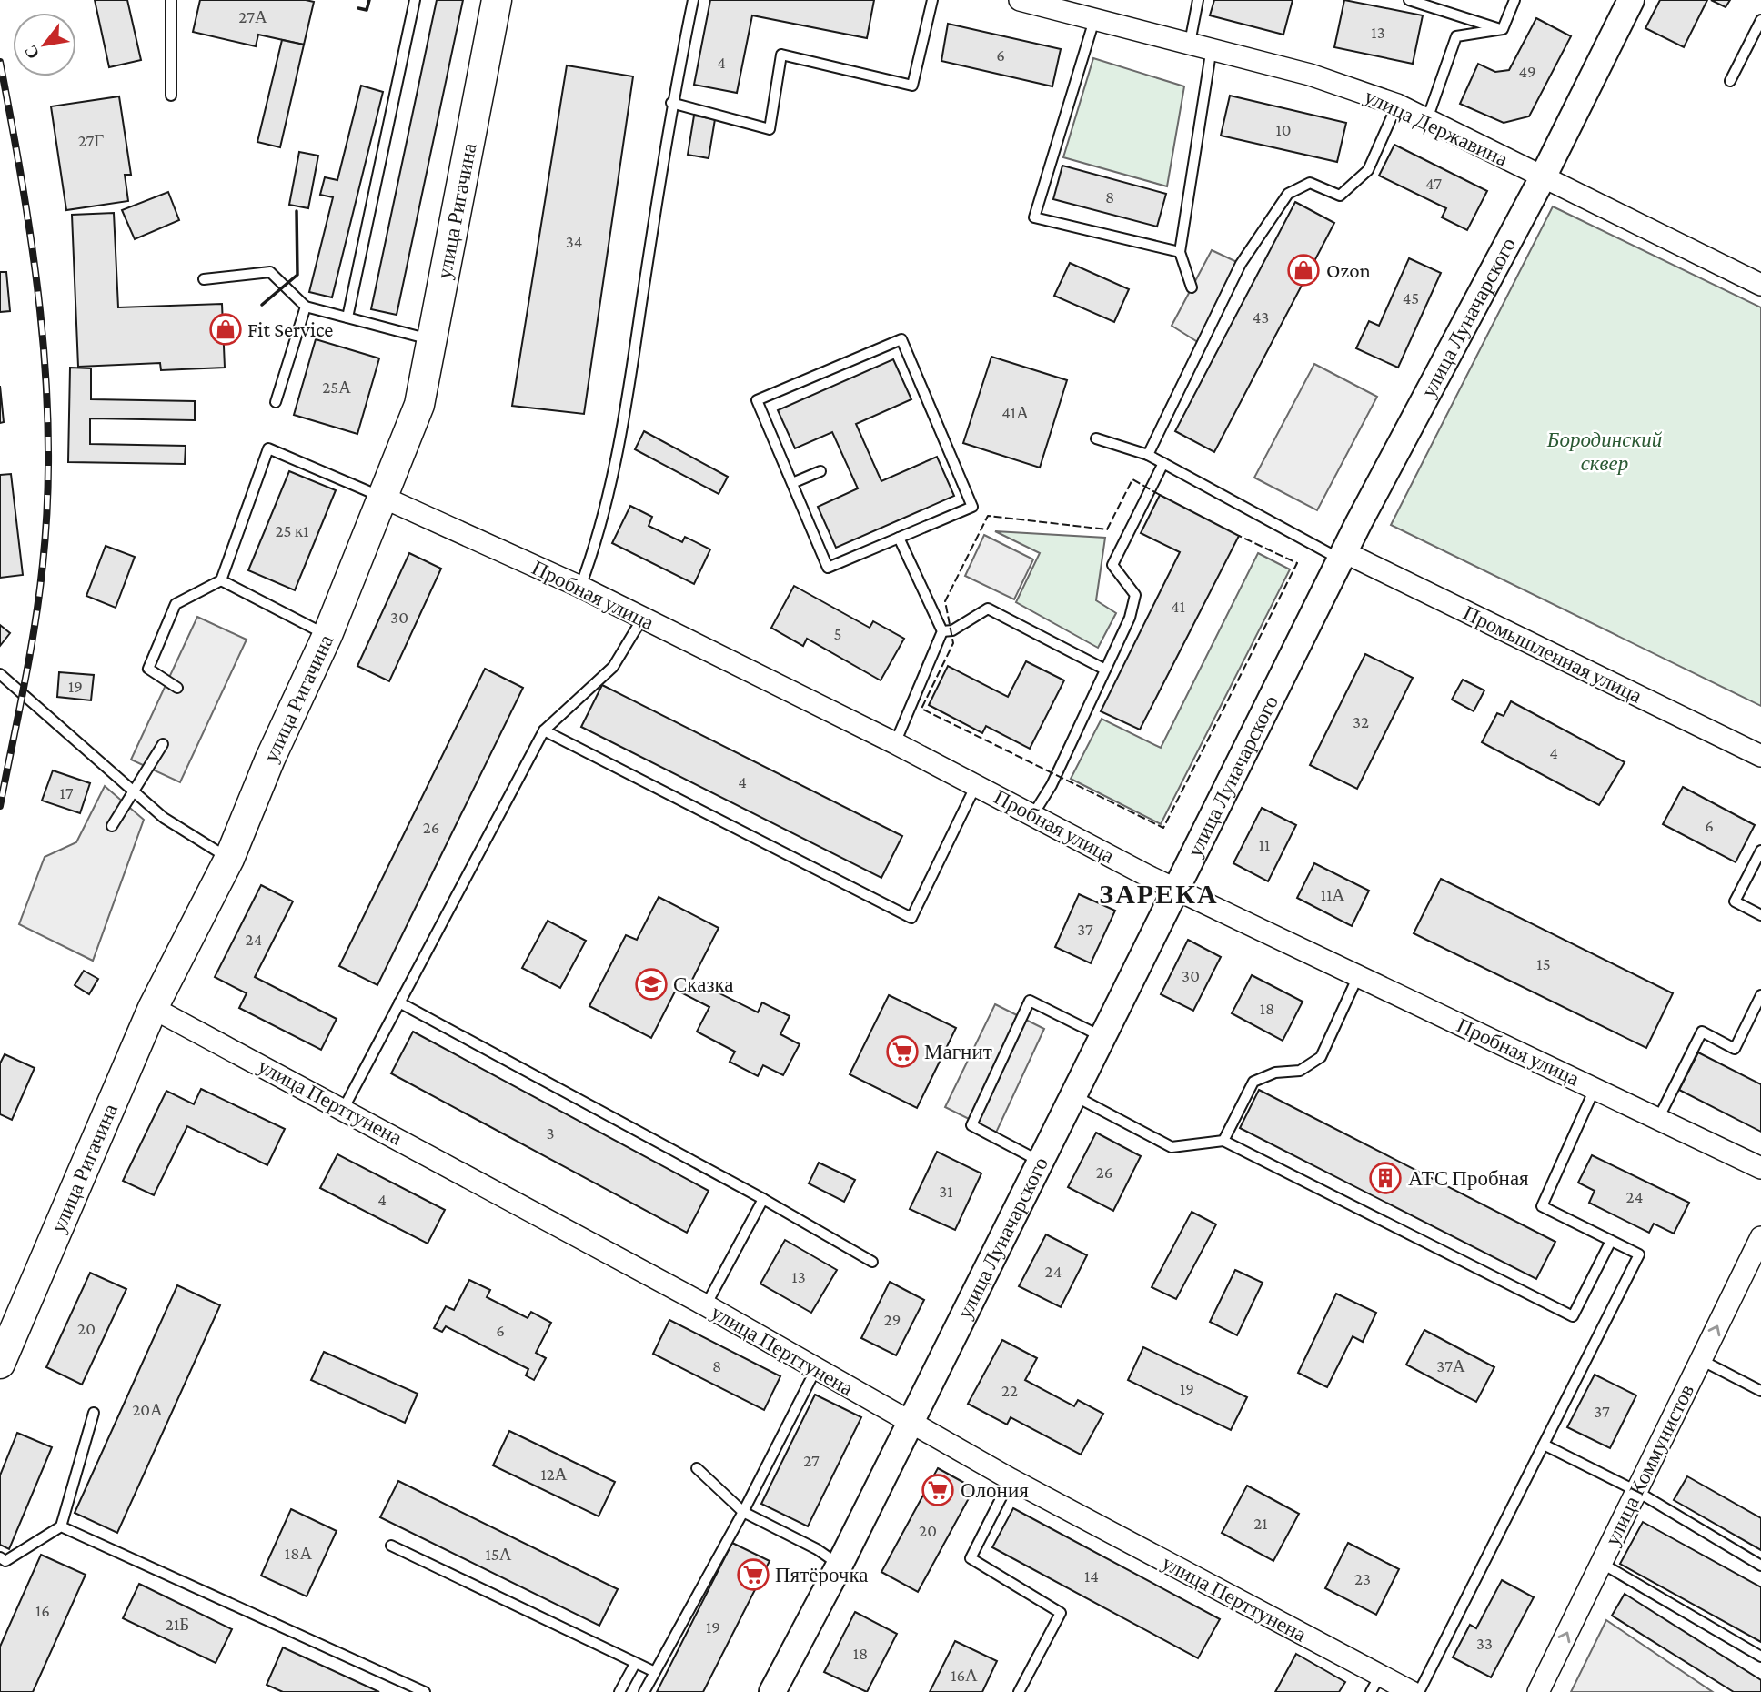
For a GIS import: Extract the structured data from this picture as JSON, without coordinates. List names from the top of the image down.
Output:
{
  "streets": {
    "main road": ["улица Ригачина"],
    "street": [
      "улица Державина",
      "улица Луначарского",
      "Пробная улица",
      "Промышленная улица",
      "улица Перттунена",
      "улица Коммунистов"
    ]
  },
  "crossings": [
    ["улица Державина", "улица Луначарского"],
    ["улица Ригачина", "Пробная улица"],
    ["улица Ригачина", "улица Перттунена"],
    ["улица Луначарского", "Пробная улица"],
    ["улица Луначарского", "Промышленная улица"],
    ["улица Луначарского", "улица Перттунена"]
  ],
  "one_way": ["улица Коммунистов"],
  "districts": ["ЗАРЕКА"],
  "parks": ["Бородинский сквер"],
  "places": {
    "shop": ["Ozon", "Fit Service"],
    "school or university": ["Сказка"],
    "supermarket": ["Магнит", "Олония", "Пятёрочка"],
    "building": ["АТС Пробная"]
  },
  "house_numbers": [
    "27А",
    "13",
    "6",
    "4",
    "49",
    "10",
    "27Г",
    "47",
    "8",
    "34",
    "45",
    "43",
    "25А",
    "41А",
    "25 к1",
    "41",
    "30",
    "5",
    "19",
    "32",
    "4",
    "4",
    "17",
    "6",
    "26",
    "11",
    "11А",
    "37",
    "24",
    "15",
    "30",
    "18",
    "3",
    "26",
    "31",
    "24",
    "4",
    "24",
    "13",
    "29",
    "20",
    "6",
    "8",
    "37А",
    "19",
    "22",
    "20А",
    "37",
    "27",
    "12А",
    "21",
    "20",
    "18А",
    "15А",
    "14",
    "23",
    "16",
    "21Б",
    "19",
    "33",
    "18",
    "16А"
  ],
  "north": "bottom left"
}
